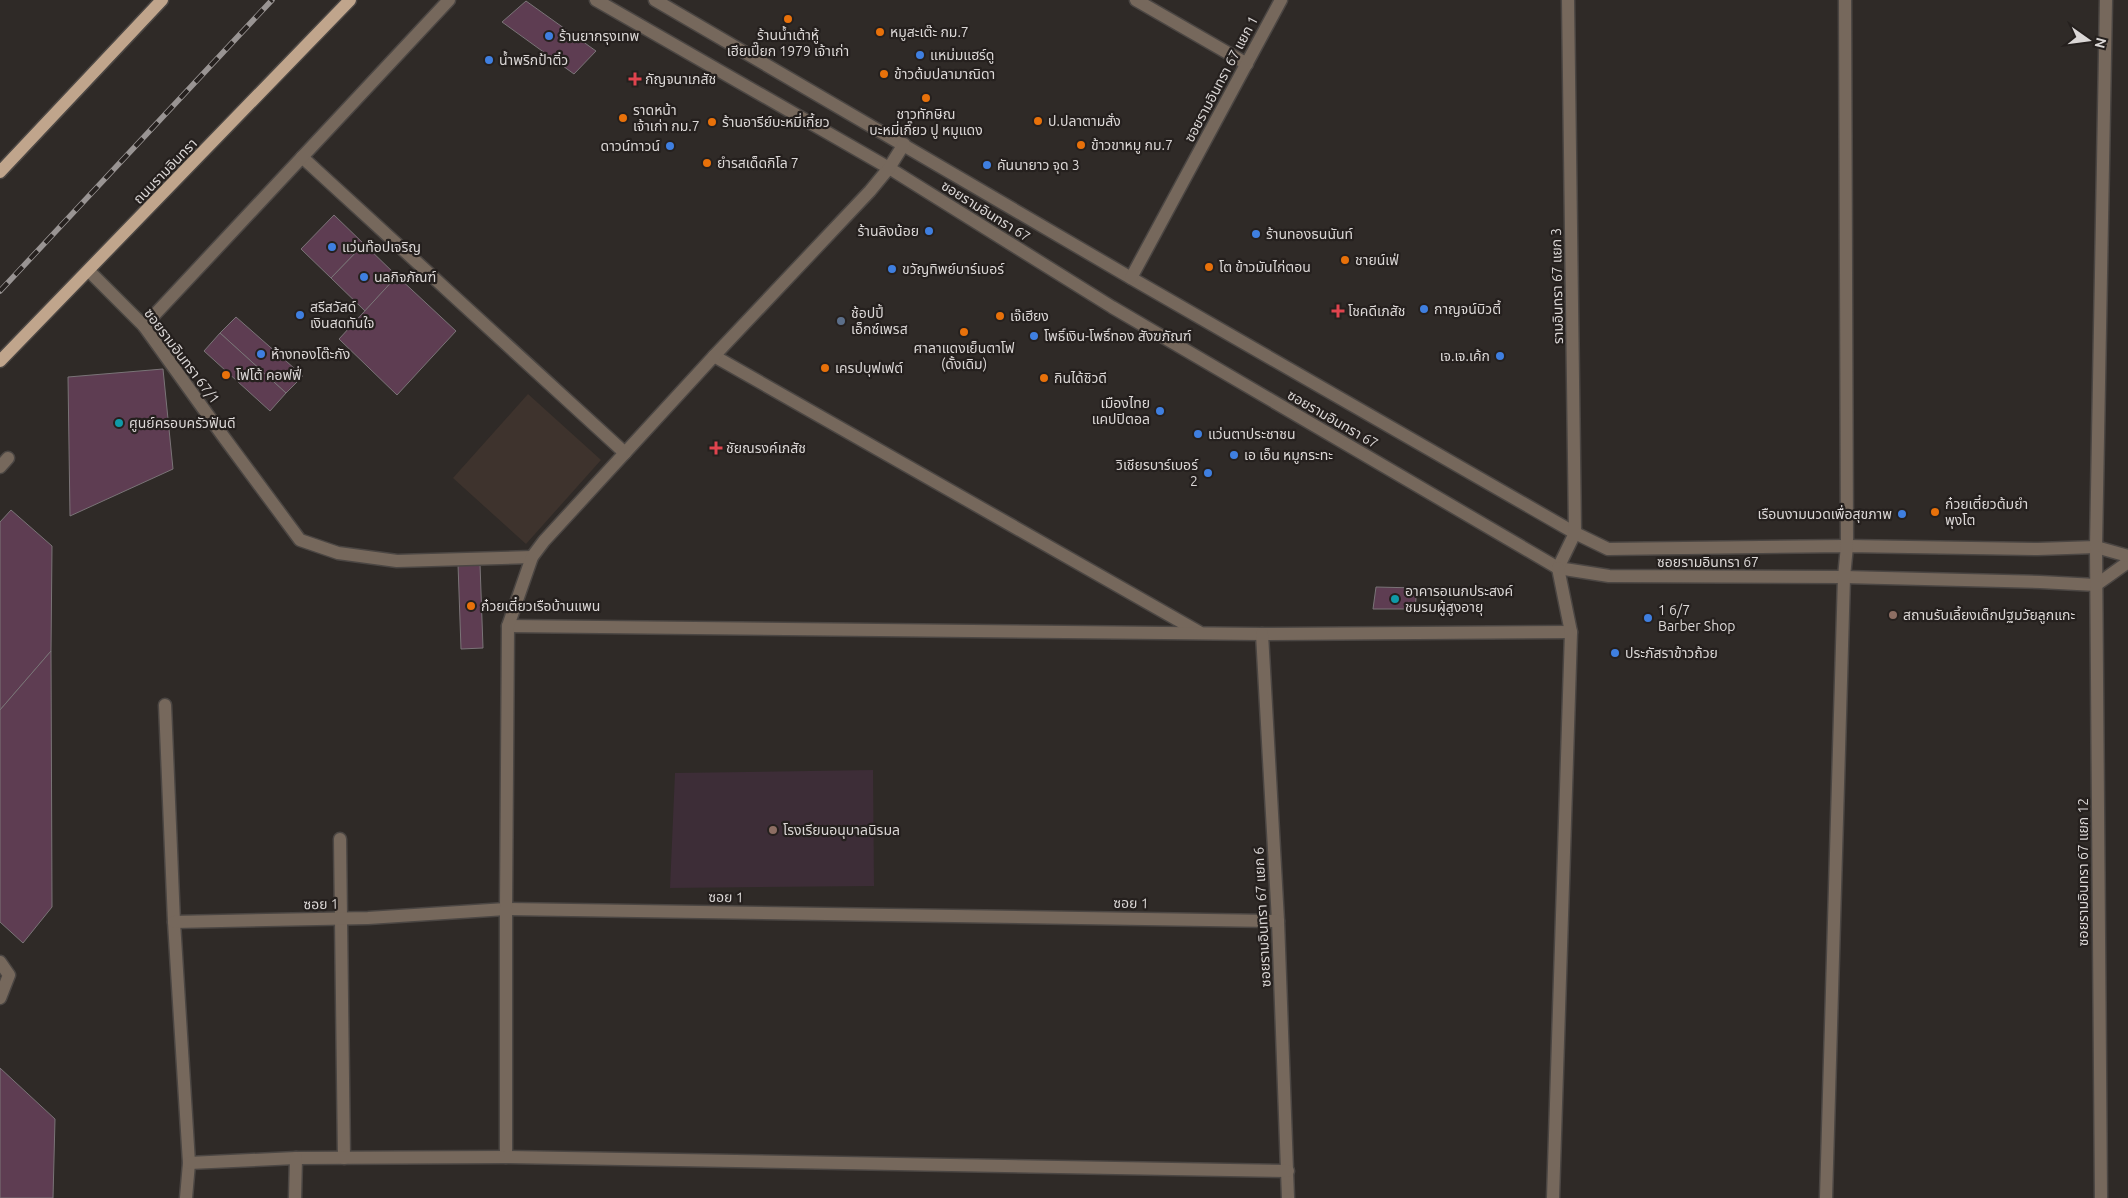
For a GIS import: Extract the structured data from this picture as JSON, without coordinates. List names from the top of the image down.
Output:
{
  "streets": {
    "main road": ["ถนนรามอินทรา"],
    "street": [
      "ซอยรามอินทรา 67 แยก 1",
      "ซอยรามอินทรา 67",
      "รามอินทรา 67 แยก 3",
      "ซอยรามอินทรา 67/1",
      "ซอยรามอินทรา 67 แยก 12",
      "ซอย 1",
      "ซอยรามอินทรา 67 แยก 6"
    ]
  },
  "crossings": [
    ["ซอยรามอินทรา 67 แยก 1", "ซอยรามอินทรา 67"],
    ["ถนนรามอินทรา", "ซอยรามอินทรา 67/1"],
    ["ซอยรามอินทรา 67", "รามอินทรา 67 แยก 3"],
    ["ซอยรามอินทรา 67", "ซอยรามอินทรา 67 แยก 12"],
    ["ซอย 1", "ซอยรามอินทรา 67 แยก 6"]
  ],
  "places": {
    "other": [
      "ร้านน้ำเต้าหู้ เฮียเปี๊ยก 1979 เจ้าเก่า",
      "หมูสะเต๊ะ กม.7",
      "ร้านยากรุงเทพ",
      "แหม่มแฮร์ดู",
      "น้ำพริกป้าติ๋ว",
      "ข้าวต้มปลามาณิดา",
      "ชาวทักษิณ บะหมี่เกี๊ยว ปู หมูแดง",
      "ราดหน้า เจ้าเก่า กม.7",
      "ป.ปลาตามสั่ง",
      "ร้านอารีย์บะหมี่เกี้ยว",
      "ข้าวขาหมู กม.7",
      "ดาวน์ทาวน์",
      "ยำรสเด็ดกิโล 7",
      "คันนายาว จุด 3",
      "ร้านลิงน้อย",
      "ร้านทองธนนันท์",
      "แว่นท๊อปเจริญ",
      "ชายน์เฟ่",
      "โต ข้าวมันไก่ตอน",
      "ขวัญทิพย์บาร์เบอร์",
      "นลกิจภัณฑ์",
      "กาญจน์บิวตี้",
      "สรีสวัสด์ เงินสดทันใจ",
      "เจ๊เฮียง",
      "ช้อปปี้ เอ็กซ์เพรส",
      "ศาลาแดงเย็นตาโฟ (ดั้งเดิม)",
      "โพธิ์เงิน-โพธิ์ทอง สังฆภัณฑ์",
      "ห้างทองโต๊ะกัง",
      "เจ.เจ.เค้ก",
      "เครปบุฟเฟต์",
      "โฟโต้ คอฟฟี่",
      "กินได้ชิวดี",
      "เมืองไทย แคปปิตอล",
      "ศูนย์ครอบครัวฟันดี",
      "แว่นตาประชาชน",
      "เอ เอ็น หมูกระทะ",
      "วิเชียรบาร์เบอร์ 2",
      "ก๋วยเตี๋ยวต้มยำ พุงโต",
      "เรือนงามนวดเพื่อสุขภาพ",
      "อาคารอเนกประสงค์ ชมรมผู้สูงอายุ",
      "ก๋วยเตี๋ยวเรือบ้านแพน",
      "สถานรับเลี้ยงเด็กปฐมวัยลูกแกะ",
      "1 6/7 Barber Shop",
      "ประภัสราข้าวถ้วย",
      "โรงเรียนอนุบาลนิรมล"
    ],
    "health": ["กัญจนาเภสัช", "โชคดีเภสัช", "ชัยณรงค์เภสัช"]
  },
  "north": "right"
}
